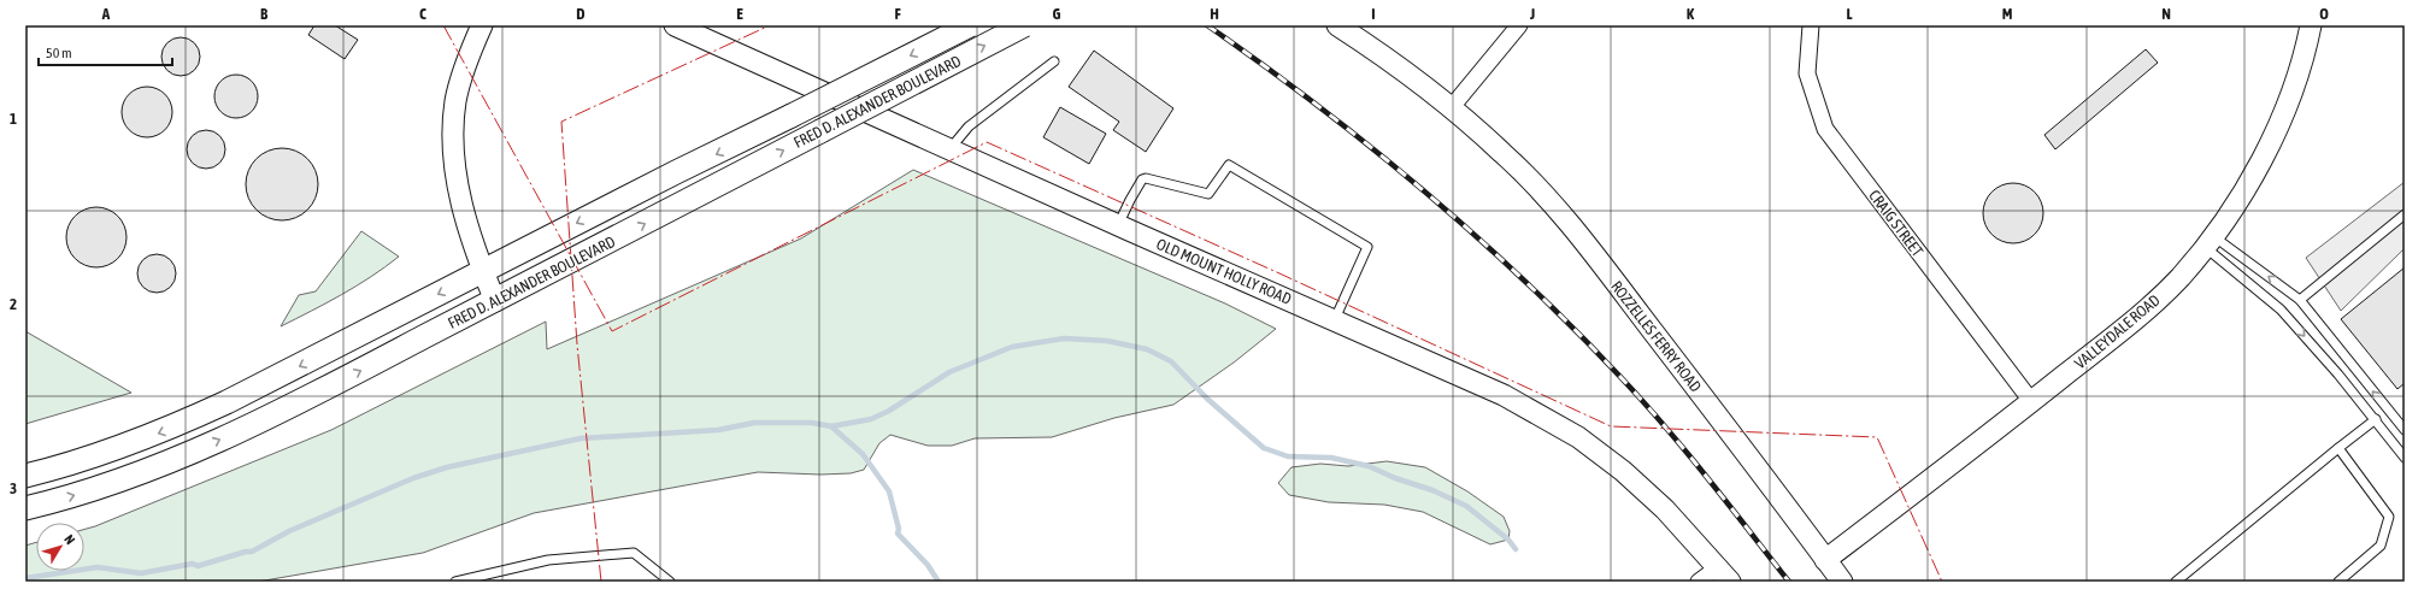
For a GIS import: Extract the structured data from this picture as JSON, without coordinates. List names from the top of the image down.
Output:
{
  "streets": {
    "main road": ["FRED D. ALEXANDER BOULEVARD"],
    "street": [
      "CRAIG STREET",
      "OLD MOUNT HOLLY ROAD",
      "VALLEYDALE ROAD",
      "ROZZELLES FERRY ROAD"
    ]
  },
  "crossings": [
    ["CRAIG STREET", "VALLEYDALE ROAD"],
    ["VALLEYDALE ROAD", "ROZZELLES FERRY ROAD"]
  ],
  "scale_bar": "50 m",
  "north": "top right",
  "grid": {
    "columns": [
      "A",
      "B",
      "C",
      "D",
      "E",
      "F",
      "G",
      "H",
      "I",
      "J",
      "K",
      "L",
      "M",
      "N",
      "O"
    ],
    "rows": ["1", "2", "3"]
  }
}
